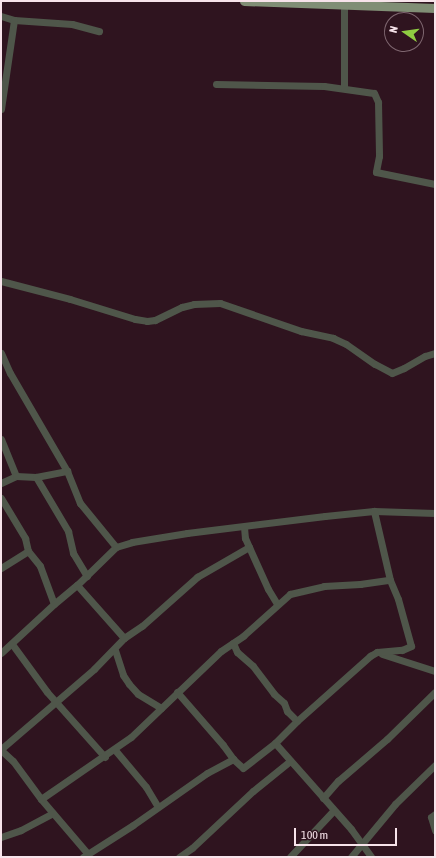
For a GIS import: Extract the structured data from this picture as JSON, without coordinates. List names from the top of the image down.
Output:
{
  "scale_bar": "100 m",
  "north": "left"
}
